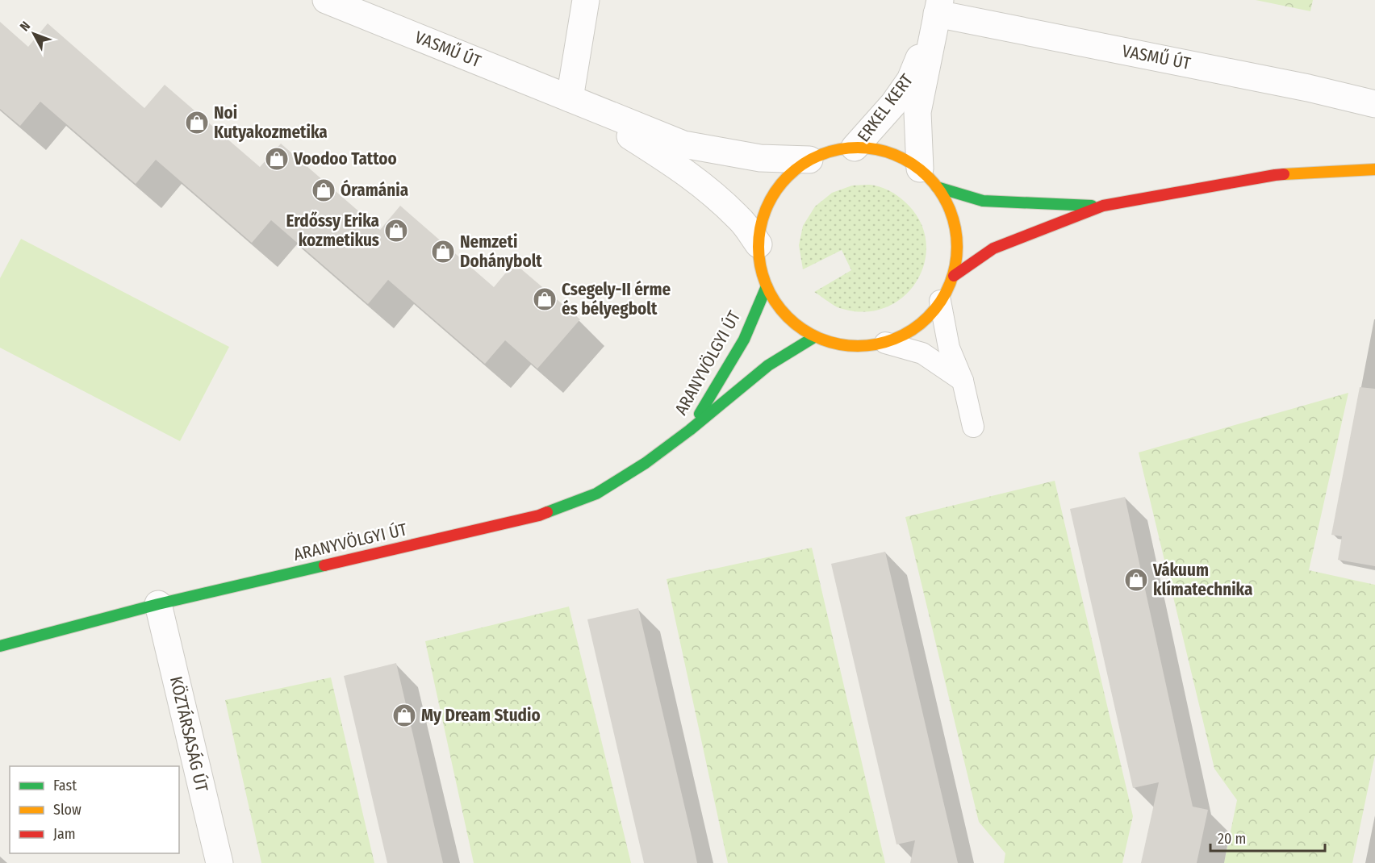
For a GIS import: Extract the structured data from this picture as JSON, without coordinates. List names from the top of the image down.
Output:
{
  "streets": {
    "street": [
      "VASMŰ ÚT",
      "ERKEL KERT",
      "ARANYVÖLGYI ÚT",
      "KÖZTÁRSASÁG ÚT"
    ]
  },
  "crossings": [
    ["VASMŰ ÚT", "ERKEL KERT"],
    ["ARANYVÖLGYI ÚT", "KÖZTÁRSASÁG ÚT"]
  ],
  "places": {
    "shop": [
      "Noi Kutyakozmetika",
      "Voodoo Tattoo",
      "Óramánia",
      "Erdőssy Erika kozmetikus",
      "Nemzeti Dohánybolt",
      "Csegely-II érme és bélyegbolt",
      "Vákuum klímatechnika",
      "My Dream Studio"
    ]
  },
  "legend": ["Fast", "Slow", "Jam"],
  "scale_bar": "20 m",
  "north": "top left"
}
